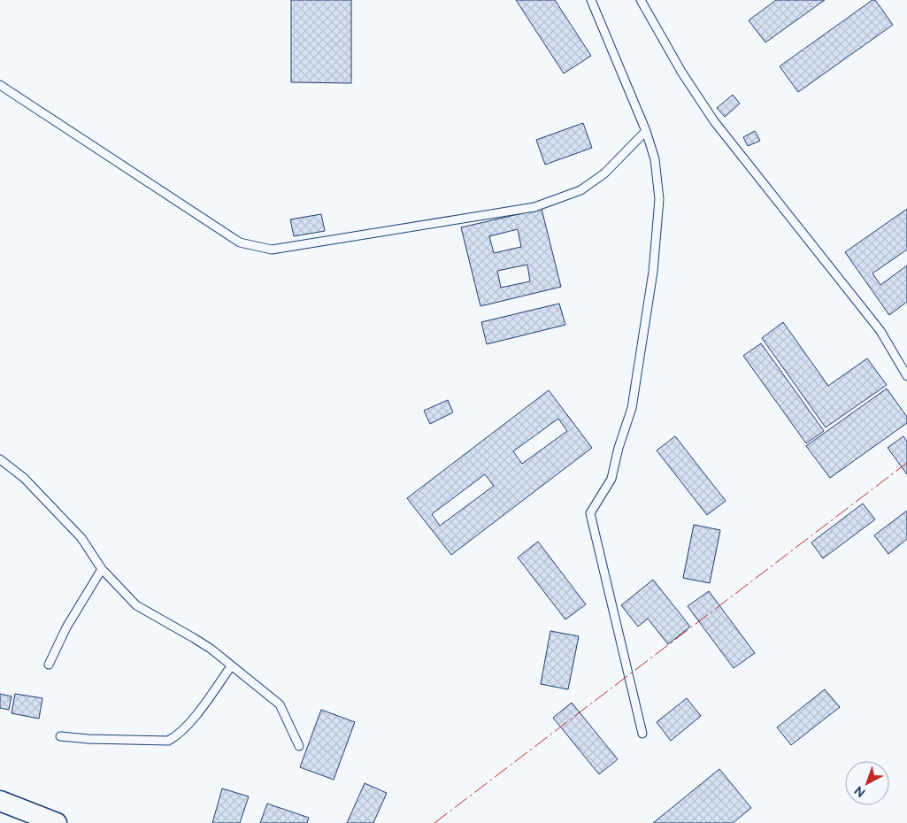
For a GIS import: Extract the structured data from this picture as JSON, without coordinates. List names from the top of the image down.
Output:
{
  "north": "bottom left"
}
